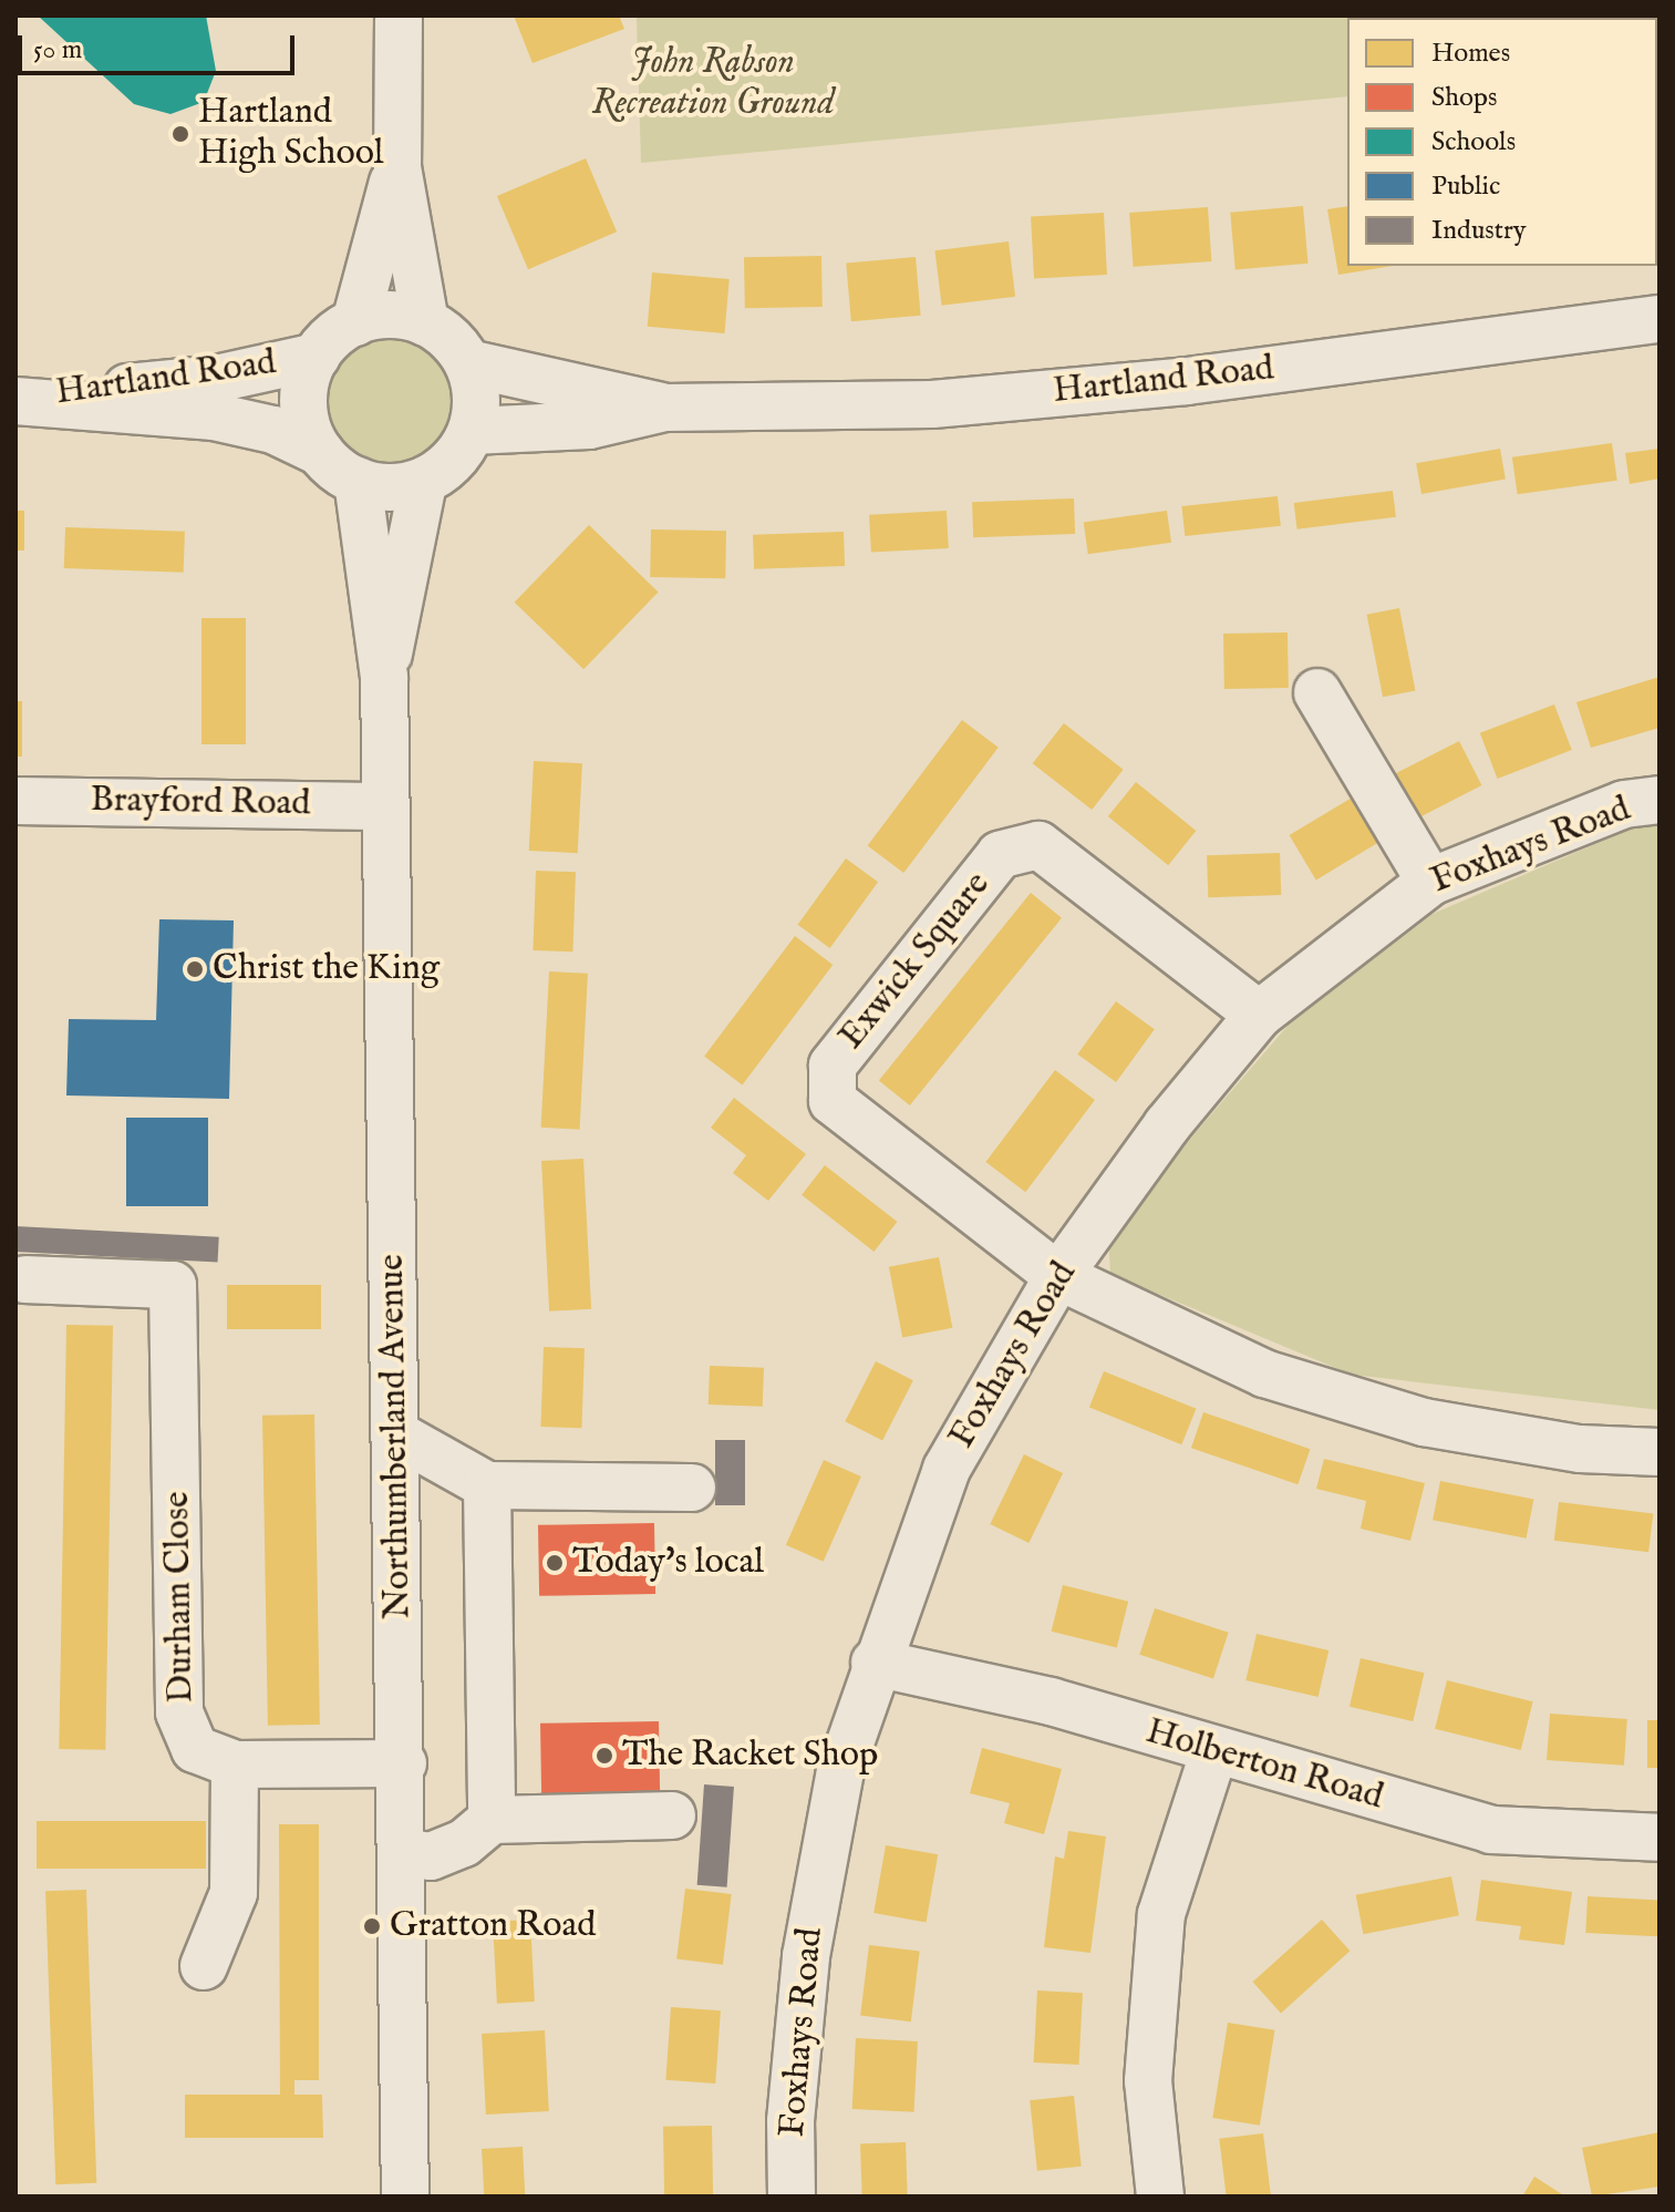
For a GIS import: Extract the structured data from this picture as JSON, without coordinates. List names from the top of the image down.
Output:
{
  "streets": {
    "street": [
      "Hartland Road",
      "Brayford Road",
      "Foxhays Road",
      "Exwick Square",
      "Northumberland Avenue",
      "Durham Close",
      "Holberton Road"
    ]
  },
  "crossings": [
    ["Hartland Road", "Northumberland Avenue"],
    ["Brayford Road", "Northumberland Avenue"],
    ["Foxhays Road", "Exwick Square"],
    ["Foxhays Road", "Holberton Road"],
    ["Northumberland Avenue", "Durham Close"]
  ],
  "parks": ["John Rabson Recreation Ground"],
  "places": [
    "Hartland High School",
    "Christ the King",
    "Today's local",
    "The Racket Shop",
    "Gratton Road"
  ],
  "legend": [
    "Homes",
    "Shops",
    "Schools",
    "Public",
    "Industry"
  ],
  "scale_bar": "50 m"
}
